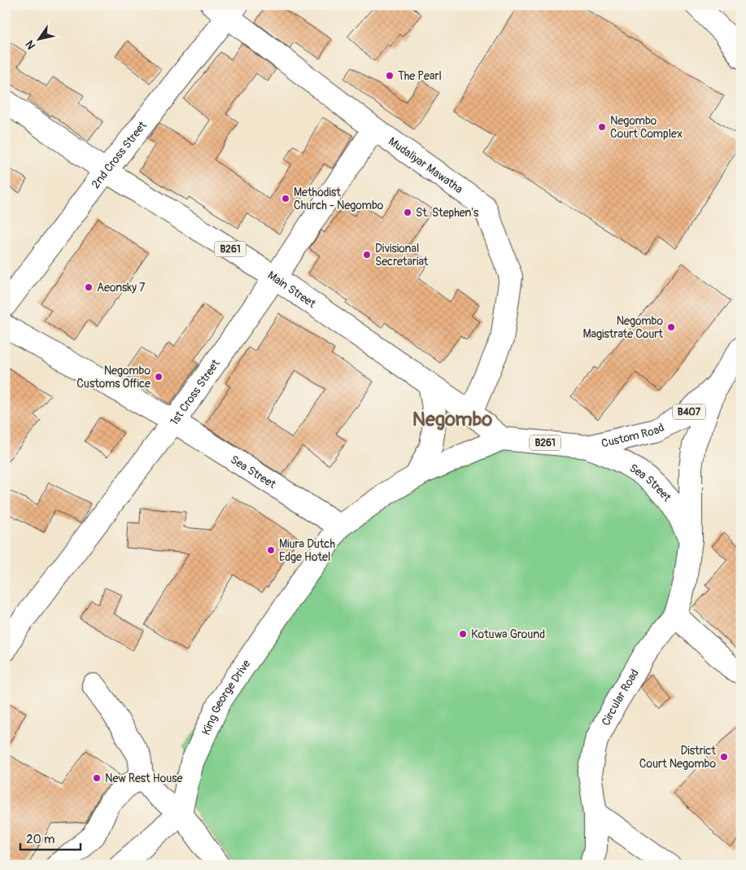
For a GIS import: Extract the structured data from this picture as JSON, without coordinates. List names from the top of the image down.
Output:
{
  "streets": {
    "street": [
      "2nd Cross Street",
      "Mudaliyar Mawatha",
      "B261",
      "Main Street",
      "1st Cross Street",
      "B407",
      "Custom Road",
      "Sea Street",
      "King George Drive",
      "Circular Road"
    ]
  },
  "crossings": [
    ["2nd Cross Street", "Mudaliyar Mawatha"],
    ["2nd Cross Street", "Main Street"],
    ["Mudaliyar Mawatha", "Main Street"],
    ["Mudaliyar Mawatha", "1st Cross Street"],
    ["B261", "Main Street"],
    ["B261", "Custom Road"],
    ["B261", "Sea Street"],
    ["Main Street", "1st Cross Street"],
    ["1st Cross Street", "Sea Street"],
    ["Custom Road", "Sea Street"],
    ["Custom Road", "Circular Road"],
    ["Sea Street", "King George Drive"],
    ["Sea Street", "Circular Road"]
  ],
  "districts": ["Negombo"],
  "places": [
    "The Pearl",
    "Negombo Court Complex",
    "Methodist Church - Negombo",
    "St. Stephen's",
    "Divisional Secretariat",
    "Aeonsky 7",
    "Negombo Magistrate Court",
    "Negombo Customs Office",
    "Miura Dutch Edge Hotel",
    "Kotuwa Ground",
    "District Court Negombo",
    "New Rest House"
  ],
  "scale_bar": "20 m",
  "north": "bottom left"
}
